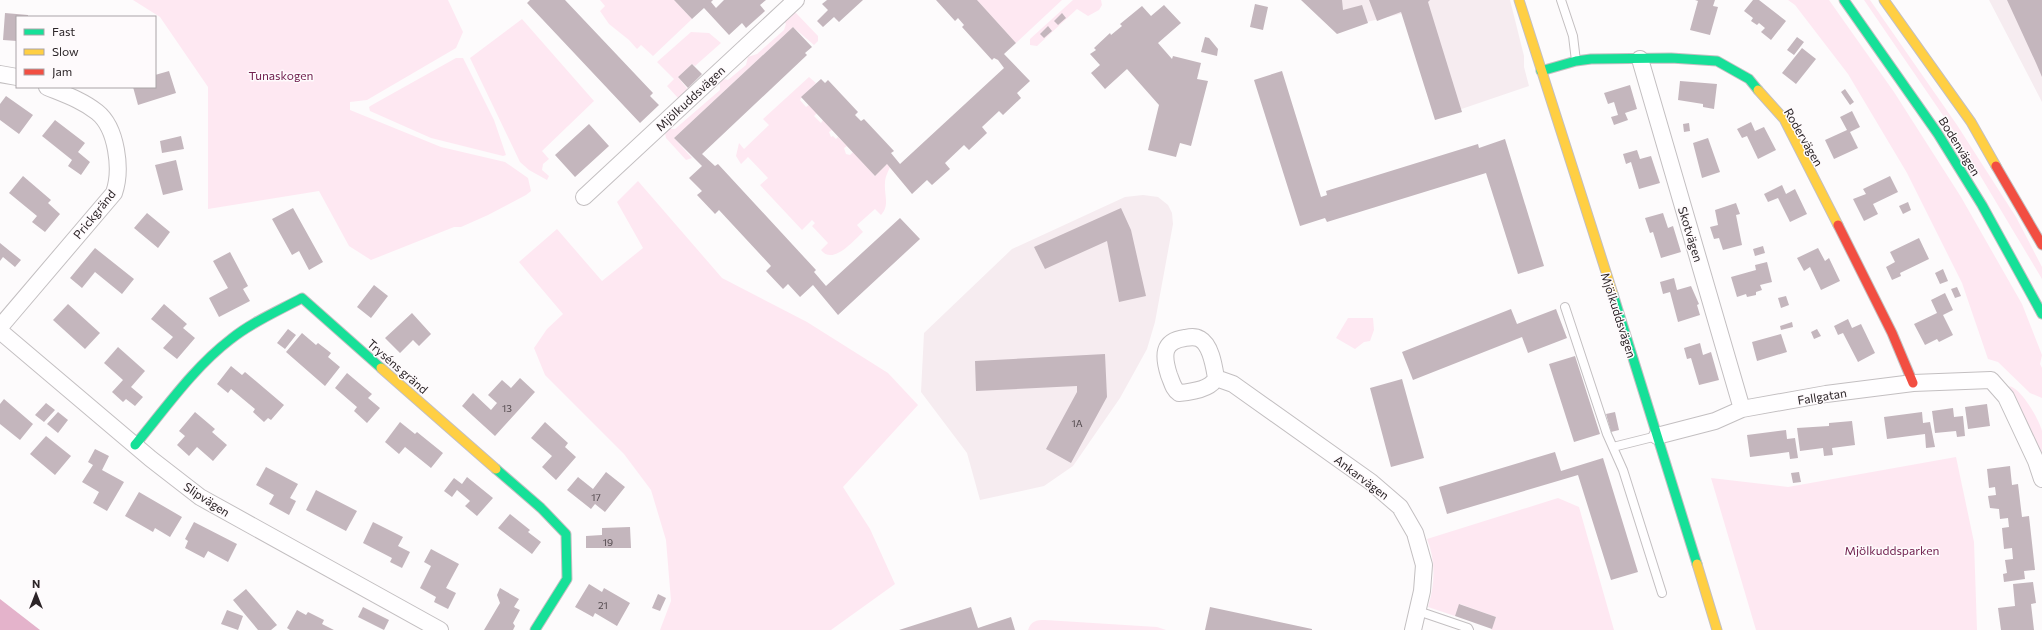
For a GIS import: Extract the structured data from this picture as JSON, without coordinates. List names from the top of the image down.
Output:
{
  "streets": {
    "street": [
      "Mjölkuddsvägen",
      "Rodervägen",
      "Bodenvägen",
      "Prickgränd",
      "Skotvägen",
      "Tryséns gränd",
      "Fallgatan",
      "Ankarvägen",
      "Slipvägen"
    ]
  },
  "crossings": [
    ["Mjölkuddsvägen", "Rodervägen"],
    ["Mjölkuddsvägen", "Fallgatan"],
    ["Rodervägen", "Skotvägen"],
    ["Rodervägen", "Fallgatan"],
    ["Skotvägen", "Fallgatan"],
    ["Tryséns gränd", "Slipvägen"]
  ],
  "parks": ["Tunaskogen", "Mjölkuddsparken"],
  "house_numbers": [
    "13",
    "1A",
    "17",
    "19",
    "21"
  ],
  "legend": ["Fast", "Slow", "Jam"],
  "north": "top"
}
